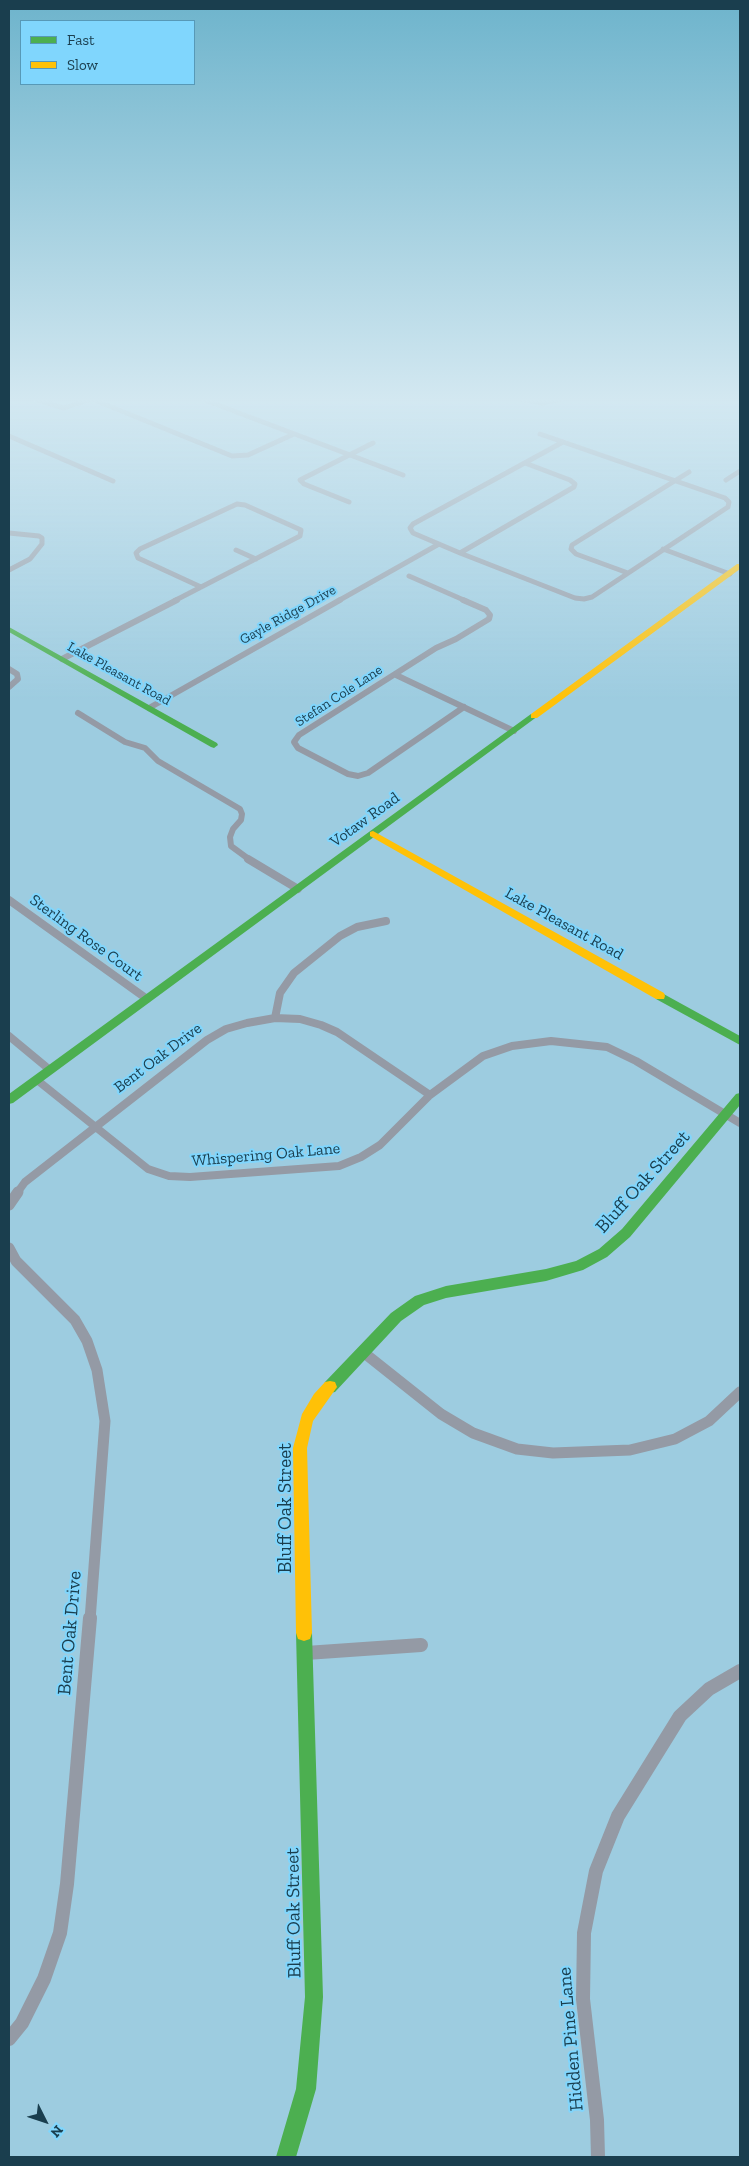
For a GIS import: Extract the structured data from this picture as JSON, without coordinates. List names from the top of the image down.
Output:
{
  "streets": {
    "street": [
      "Gayle Ridge Drive",
      "Lake Pleasant Road",
      "Stefan Cole Lane",
      "Votaw Road",
      "Sterling Rose Court",
      "Bent Oak Drive",
      "Whispering Oak Lane",
      "Bluff Oak Street",
      "Hidden Pine Lane"
    ]
  },
  "crossings": [
    ["Gayle Ridge Drive", "Lake Pleasant Road"],
    ["Lake Pleasant Road", "Votaw Road"],
    ["Votaw Road", "Sterling Rose Court"],
    ["Votaw Road", "Whispering Oak Lane"],
    ["Bent Oak Drive", "Whispering Oak Lane"],
    ["Whispering Oak Lane", "Bluff Oak Street"]
  ],
  "legend": ["Fast", "Slow"],
  "north": "bottom right"
}
